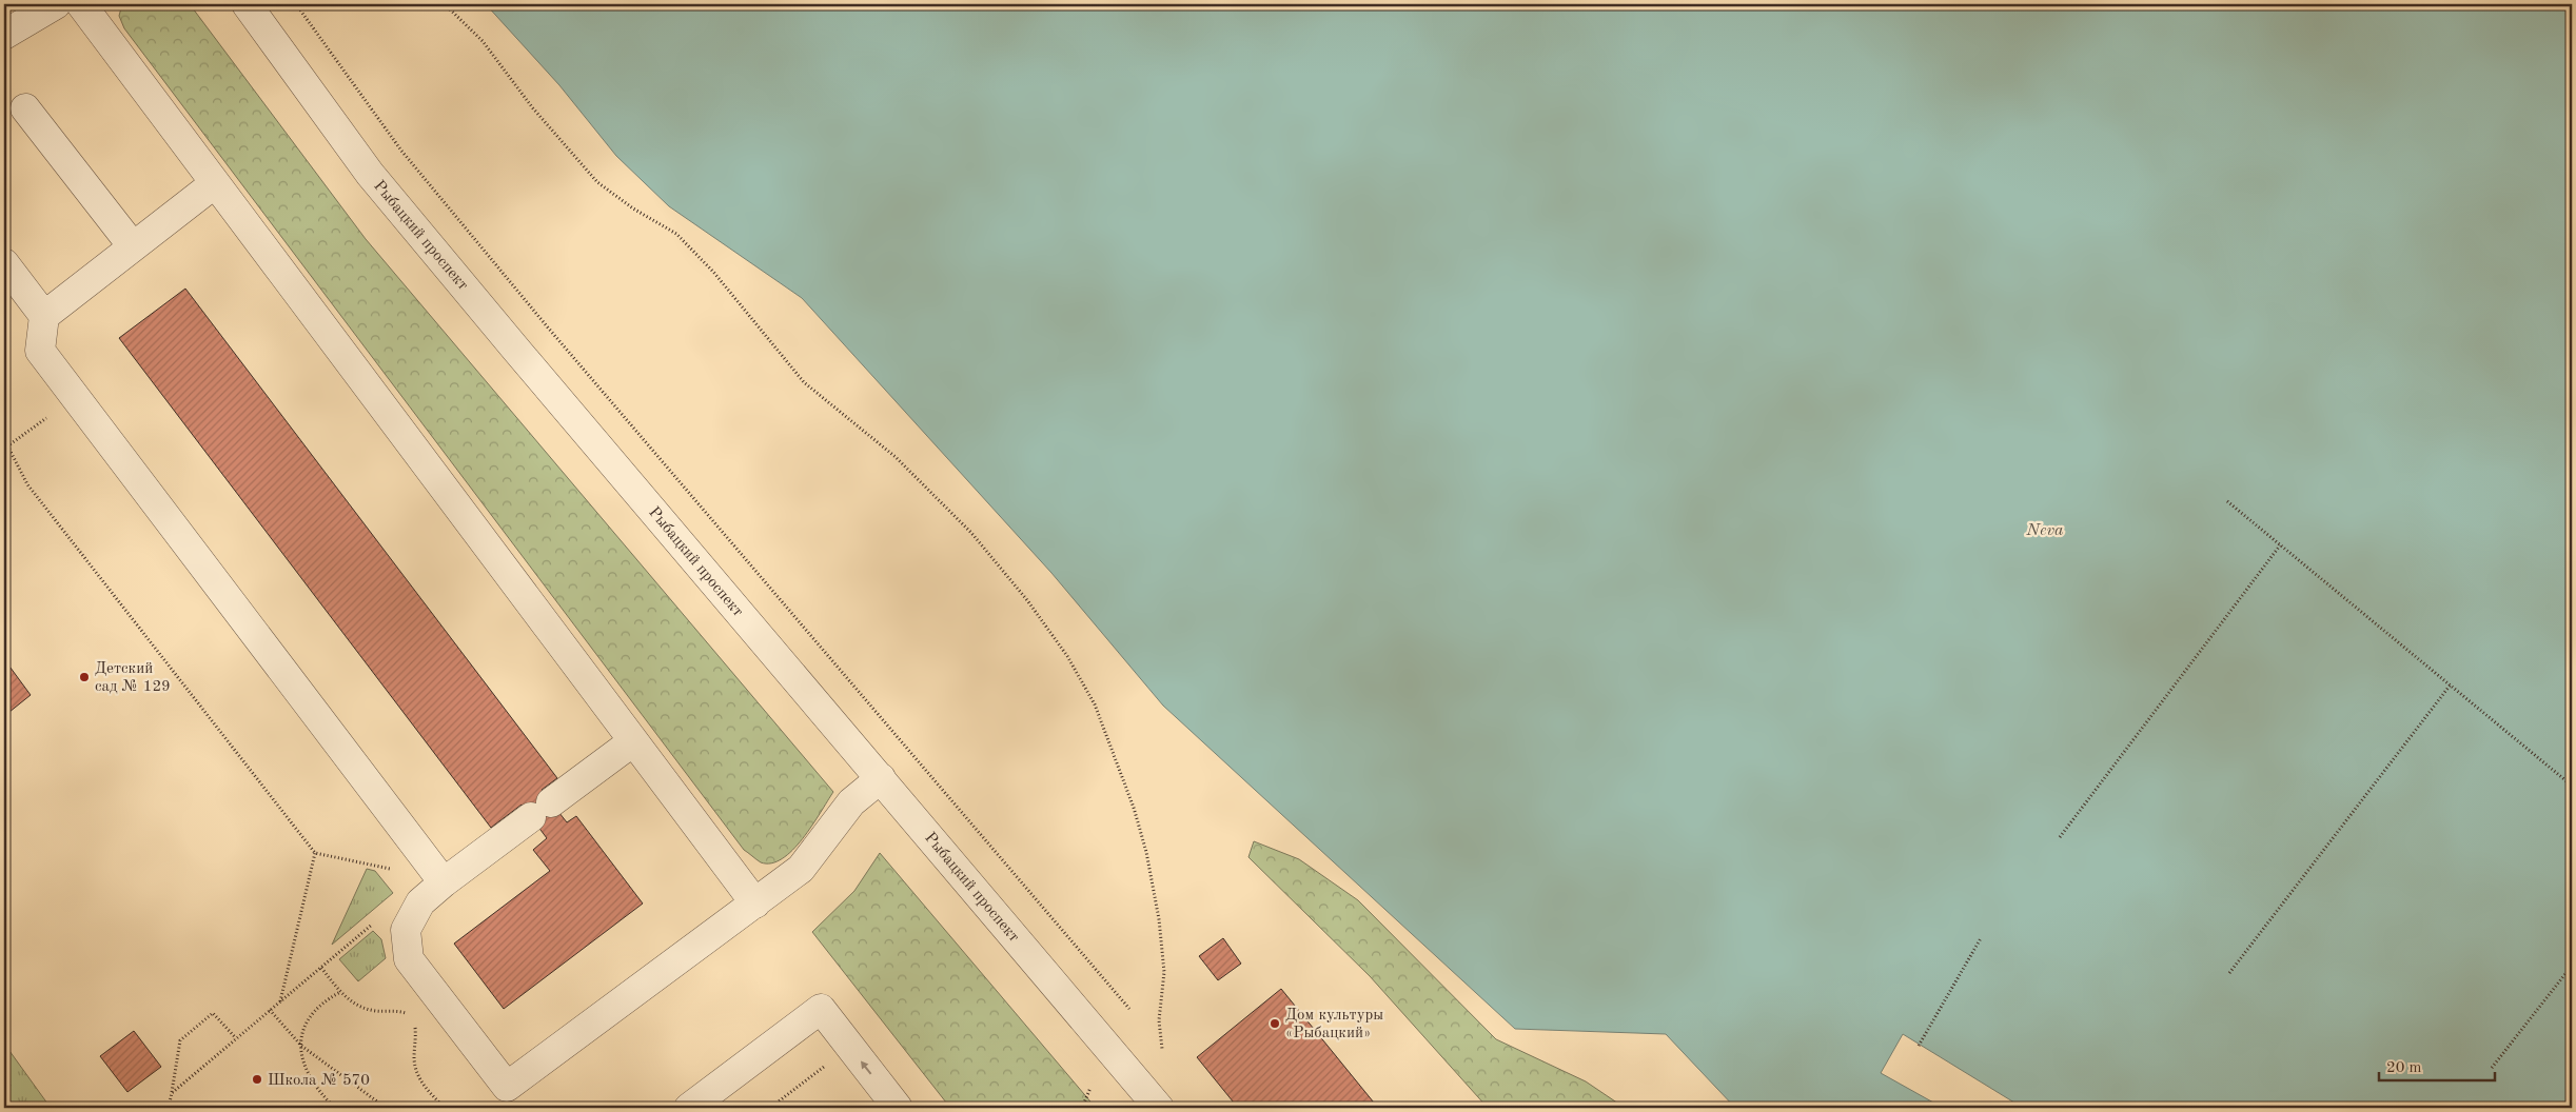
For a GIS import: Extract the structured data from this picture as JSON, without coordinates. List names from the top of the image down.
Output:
{
  "streets": {
    "street": ["Рыбацкий проспект"]
  },
  "water": ["Neva"],
  "places": ["Детский сад № 129", "Дом культуры «Рыбацкий»", "Школа № 570"],
  "scale_bar": "20 m"
}
